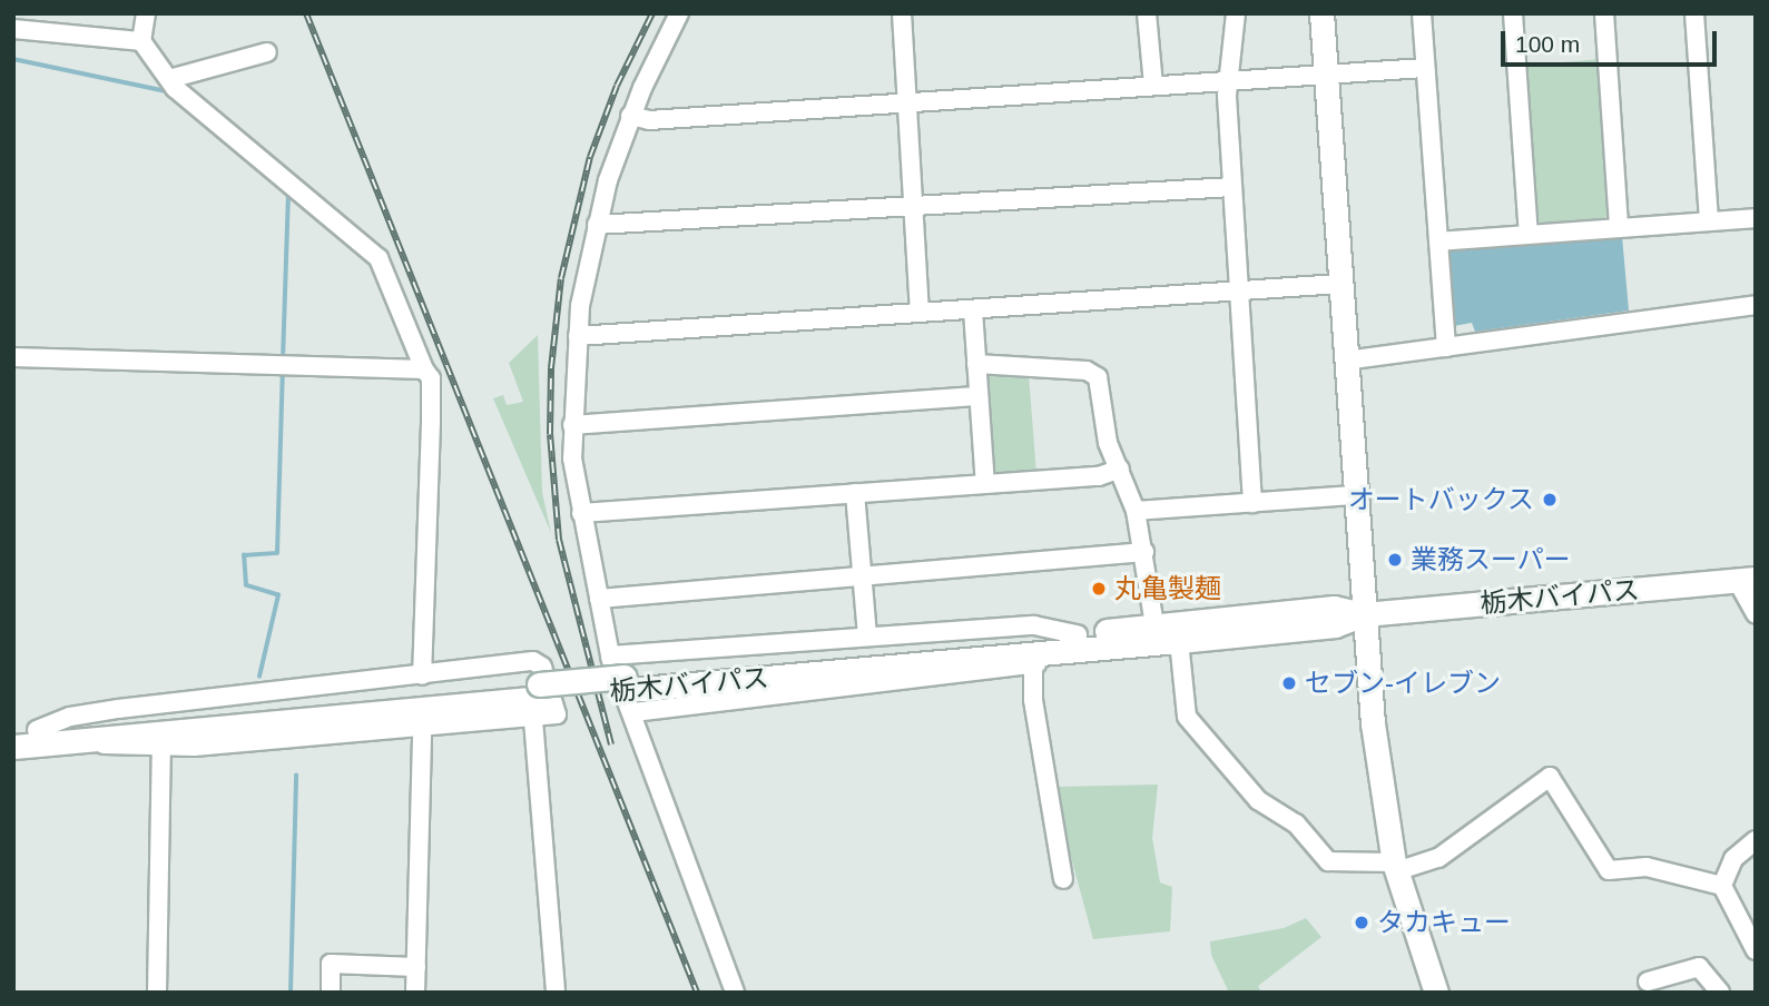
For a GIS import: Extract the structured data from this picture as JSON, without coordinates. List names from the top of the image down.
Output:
{
  "streets": {
    "main road": ["栃木バイパス"]
  },
  "places": [
    "オートバックス",
    "業務スーパー",
    "丸亀製麺",
    "セブン-イレブン",
    "タカキュー"
  ],
  "scale_bar": "100 m"
}
